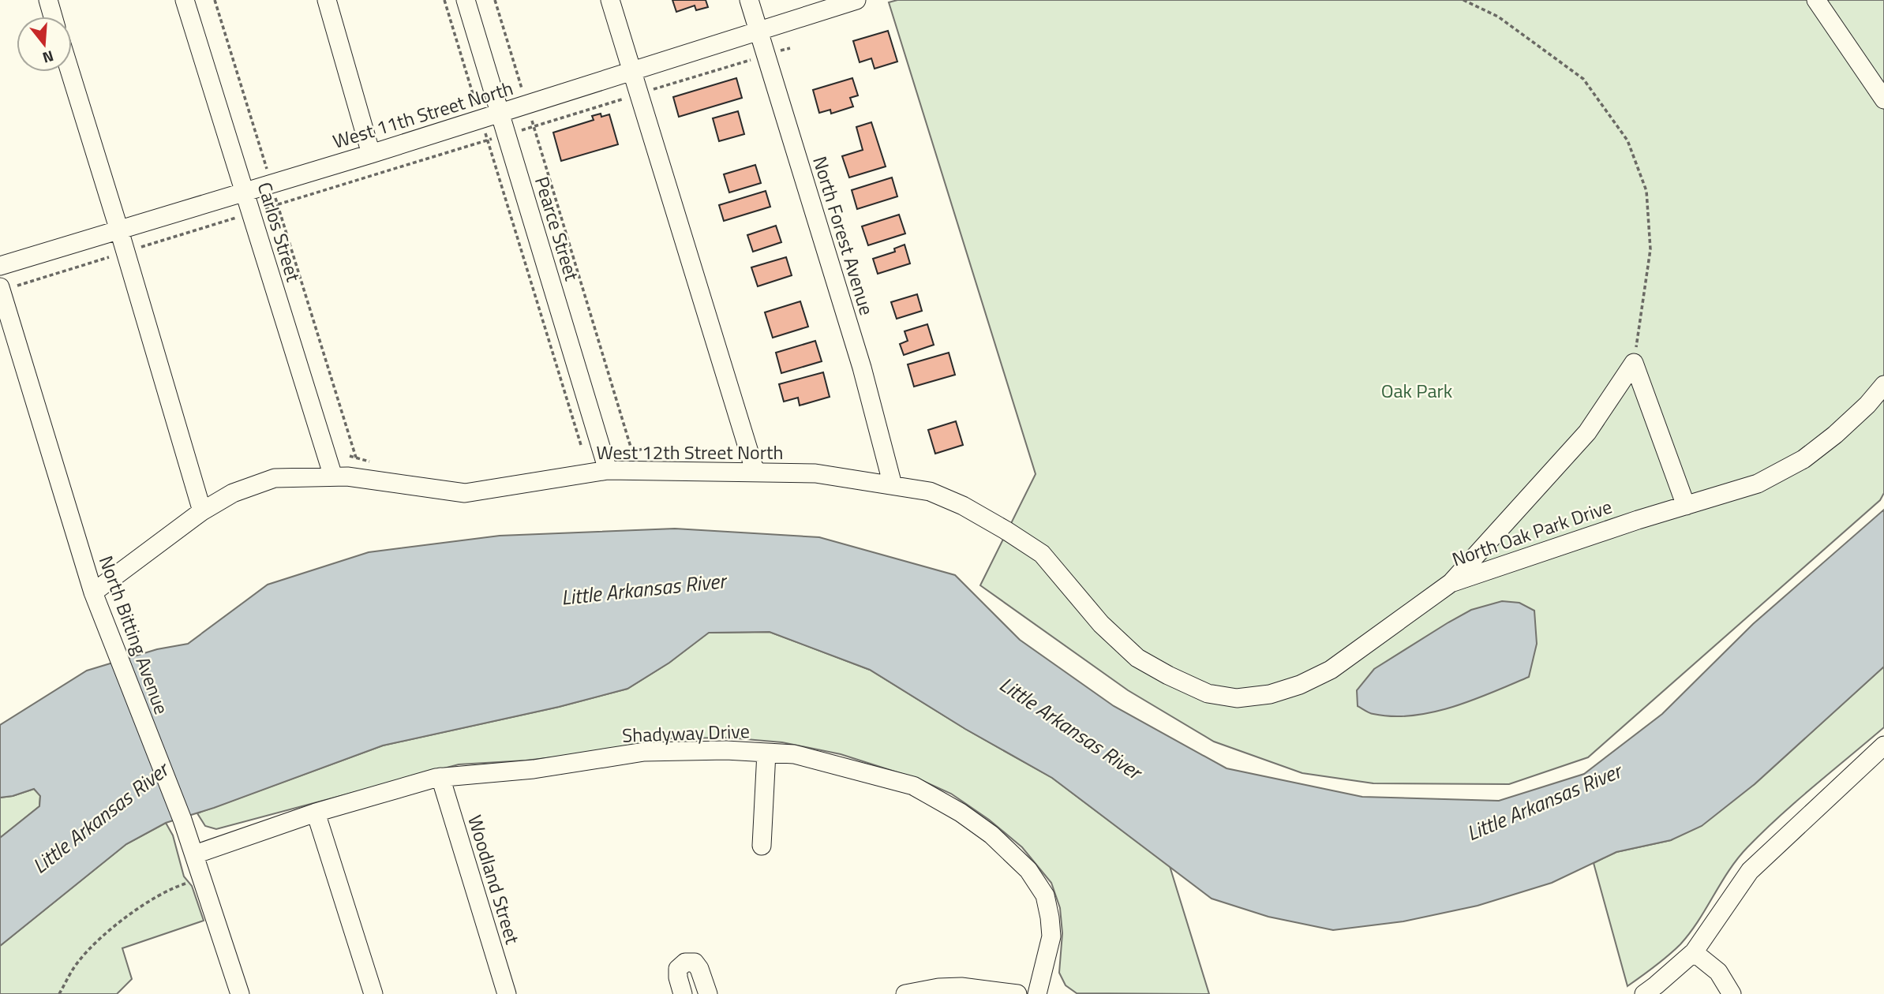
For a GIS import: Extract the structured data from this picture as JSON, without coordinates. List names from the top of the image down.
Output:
{
  "streets": {
    "street": [
      "West 11th Street North",
      "Pearce Street",
      "Carlos Street",
      "North Forest Avenue",
      "West 12th Street North",
      "North Oak Park Drive",
      "North Bitting Avenue",
      "Shadyway Drive",
      "Woodland Street"
    ]
  },
  "crossings": [
    ["West 11th Street North", "Pearce Street"],
    ["West 11th Street North", "Carlos Street"],
    ["West 11th Street North", "North Forest Avenue"],
    ["Pearce Street", "West 12th Street North"],
    ["Carlos Street", "West 12th Street North"],
    ["North Forest Avenue", "West 12th Street North"],
    ["North Forest Avenue", "North Oak Park Drive"],
    ["West 12th Street North", "North Oak Park Drive"],
    ["West 12th Street North", "North Bitting Avenue"],
    ["North Bitting Avenue", "Shadyway Drive"],
    ["Shadyway Drive", "Woodland Street"]
  ],
  "water": ["Little Arkansas River"],
  "parks": ["Oak Park"],
  "north": "bottom"
}
